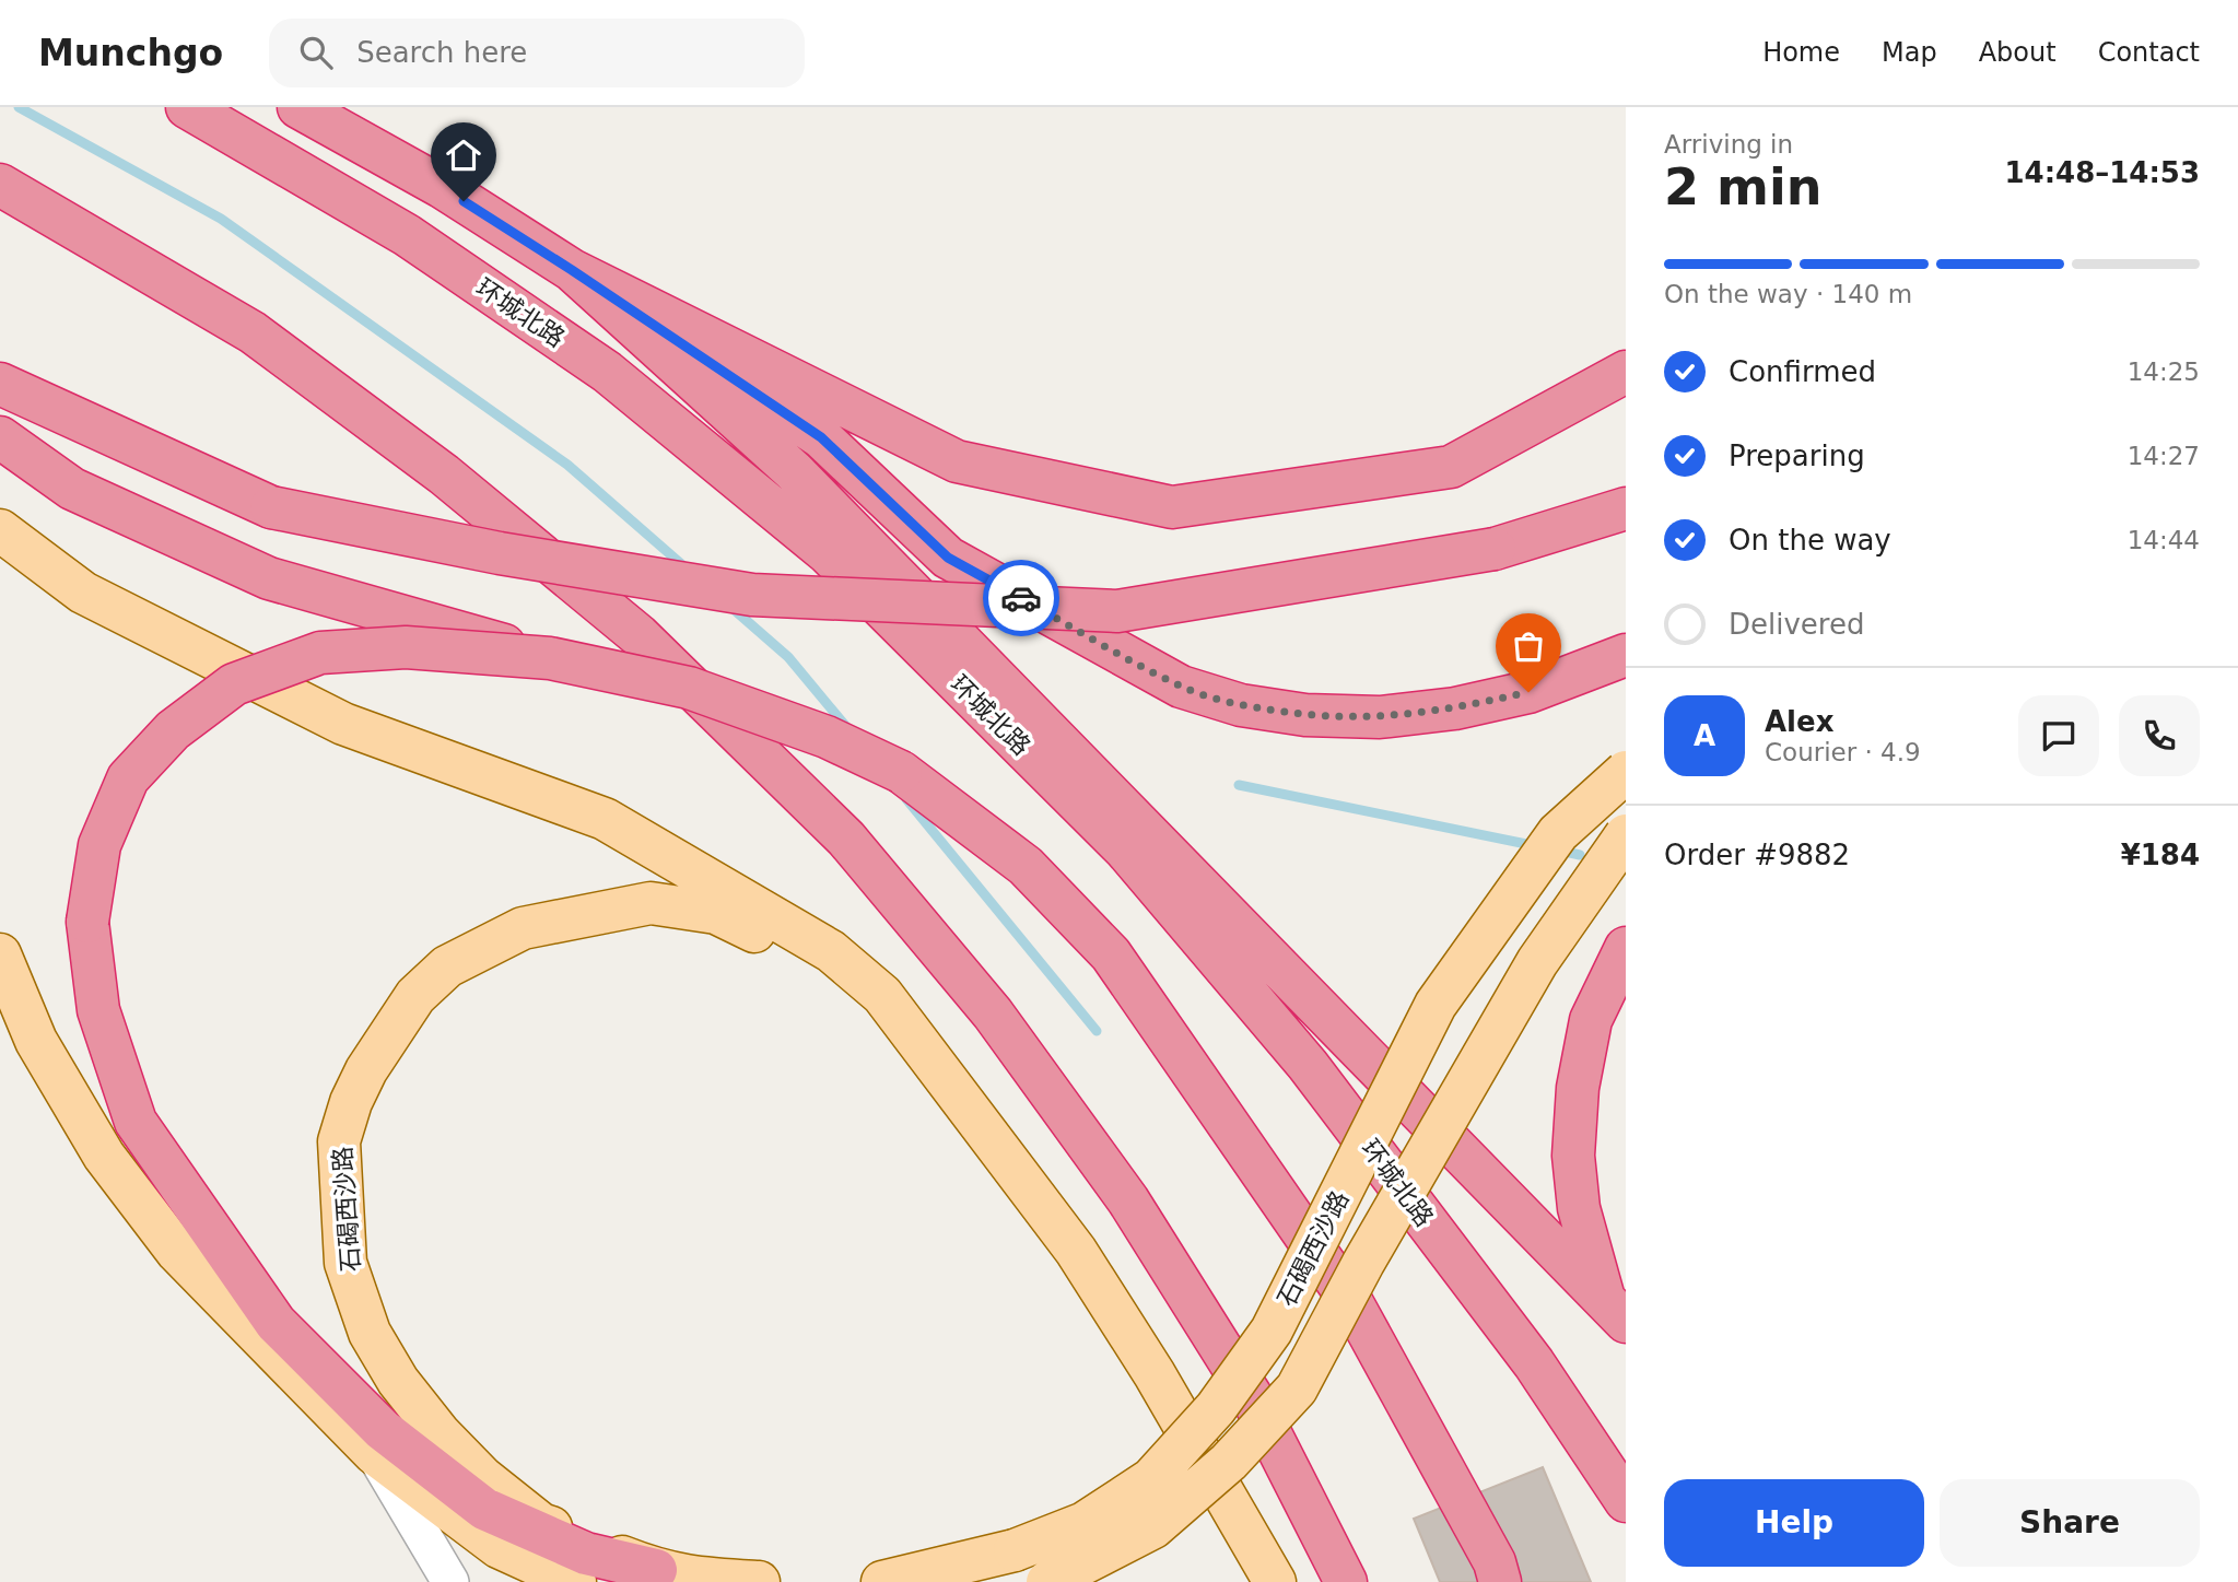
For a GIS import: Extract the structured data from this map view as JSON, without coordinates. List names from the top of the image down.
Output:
{
  "streets": {
    "highway": ["环城北路"],
    "main road": ["石碣西沙路"]
  },
  "page": {
    "header": "Munchgo",
    "search": "Search here",
    "nav": [
      "Home",
      "Map",
      "About",
      "Contact"
    ],
    "heading": ["2 min", "Arriving in", "14:48–14:53"],
    "panel": [
      "Alex",
      "Courier · 4.9",
      "Order #9882",
      "¥184"
    ],
    "bar": "On the way · 140 m",
    "list": [
      ["Confirmed", "14:25"],
      ["Preparing", "14:27"],
      ["On the way", "14:44"],
      "Delivered"
    ],
    "round": "A",
    "buttons": ["Help", "Share"]
  }
}
